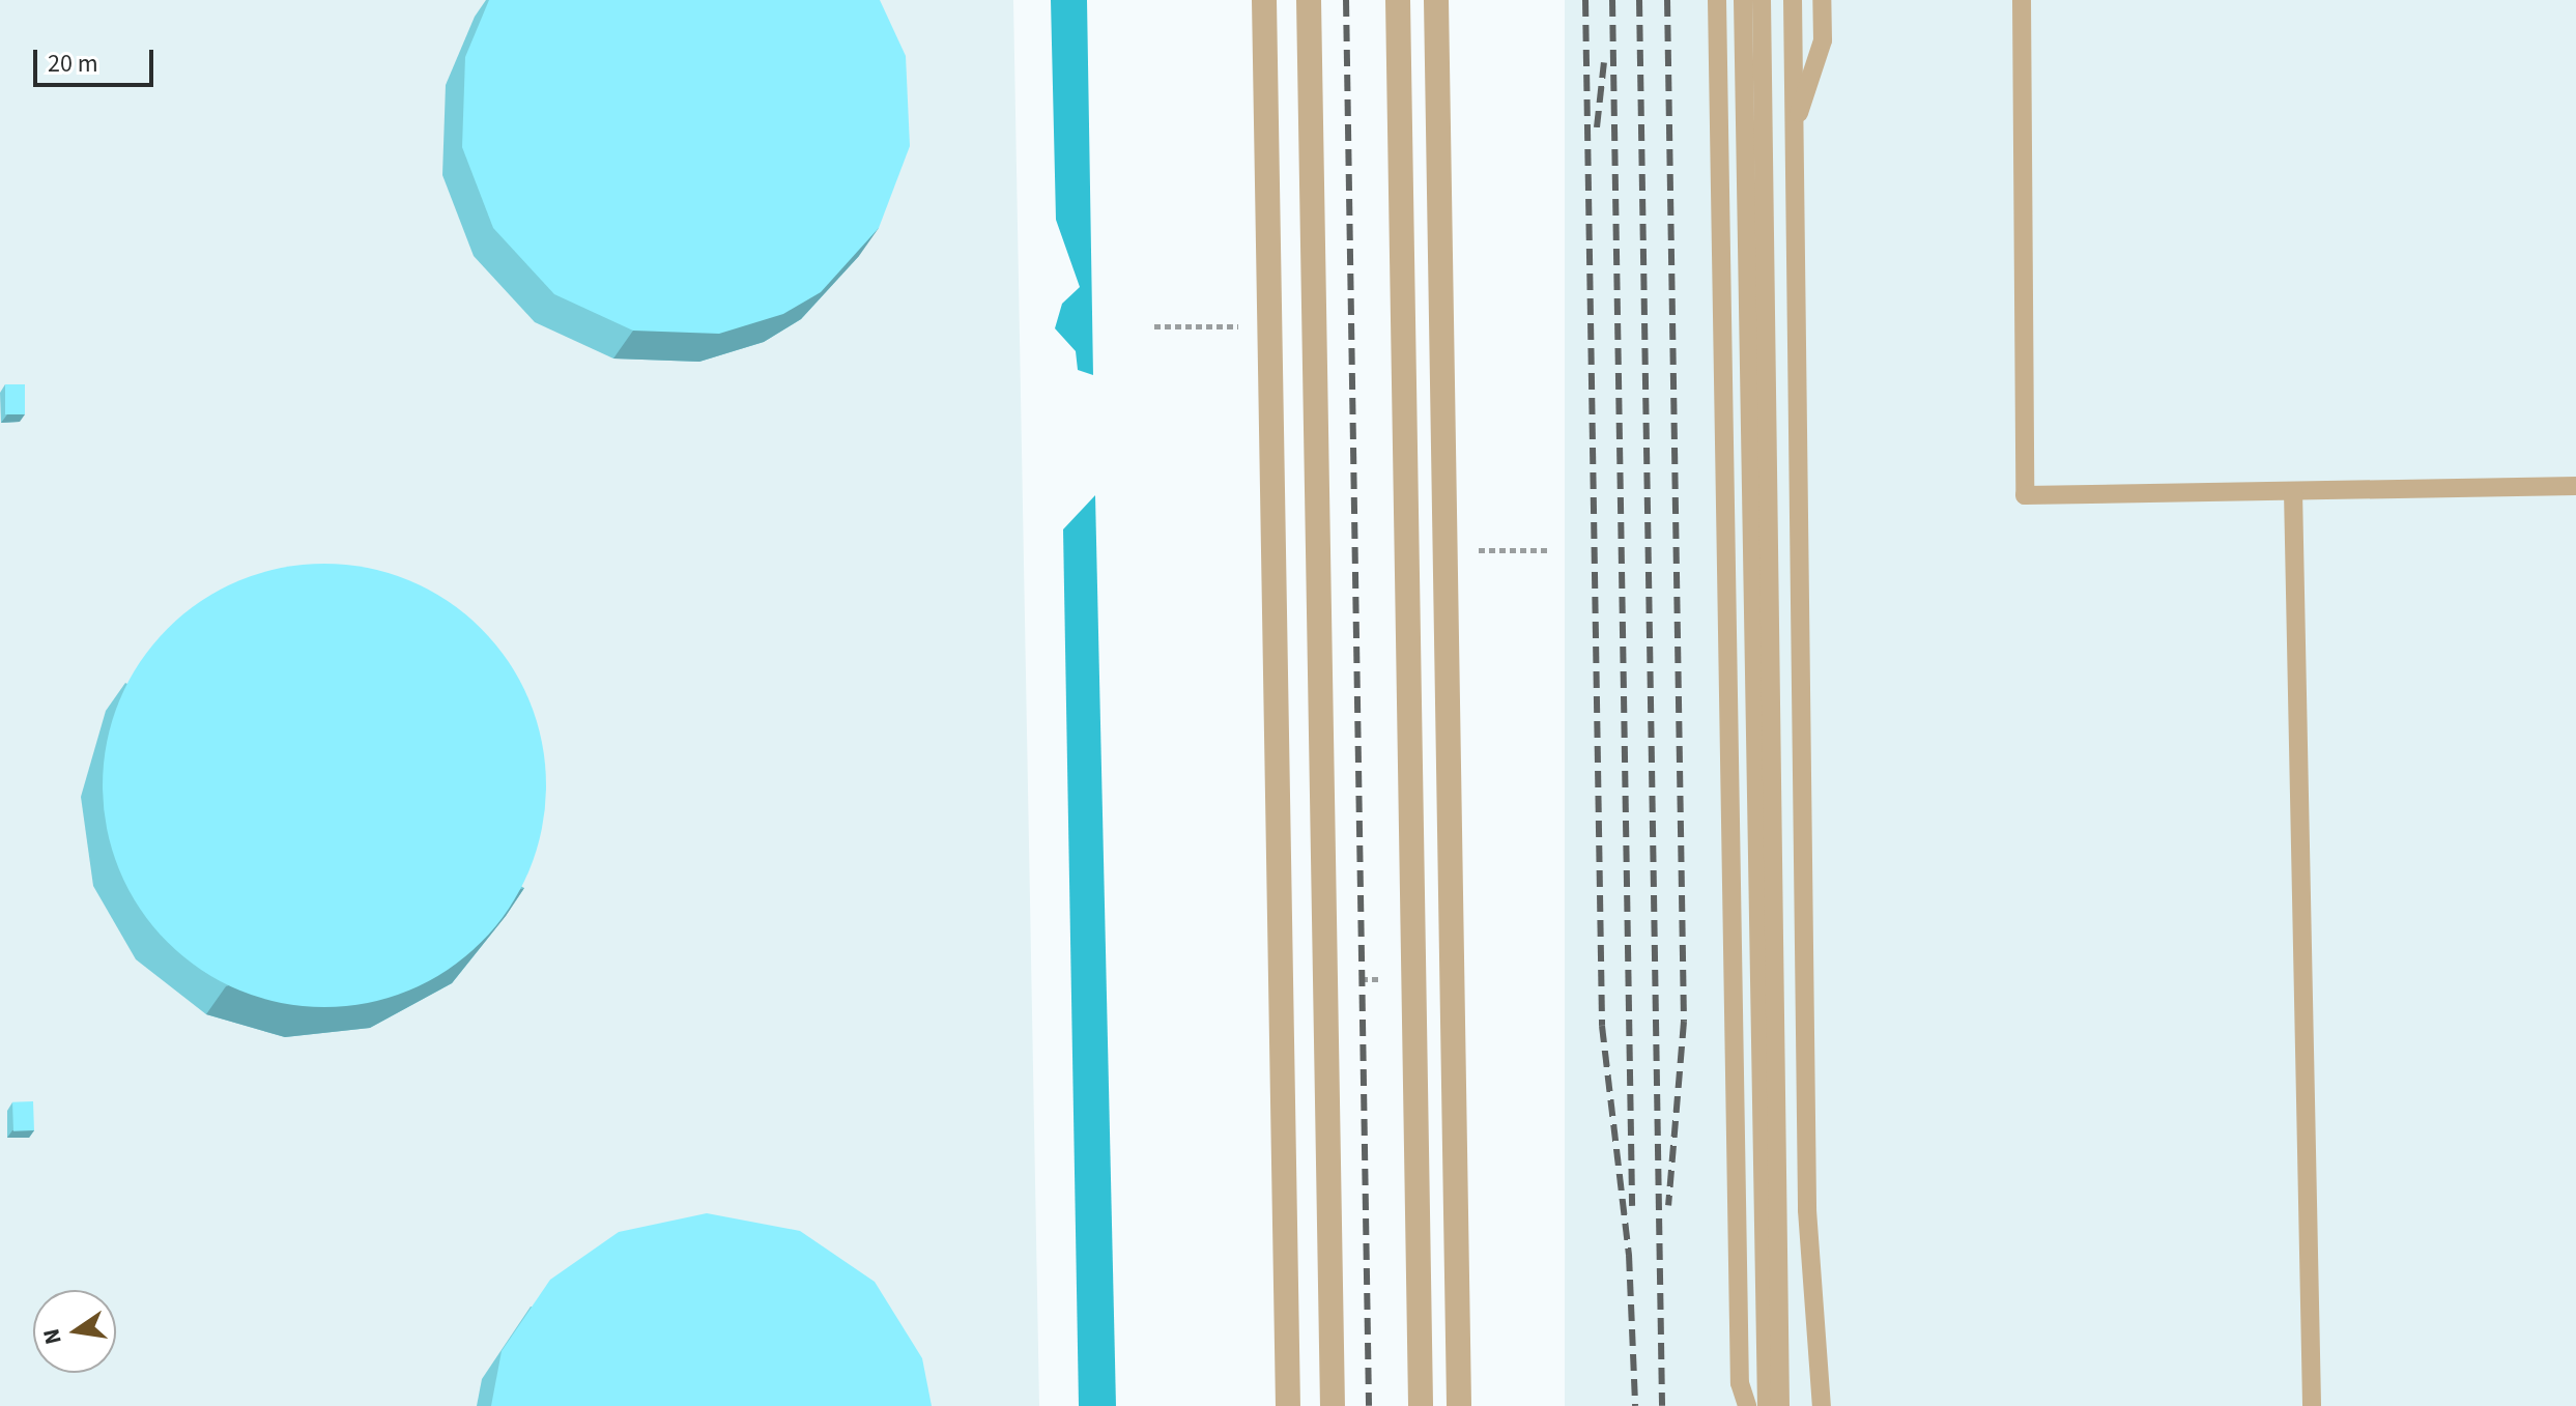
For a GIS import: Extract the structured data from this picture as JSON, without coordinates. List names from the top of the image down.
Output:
{
  "scale_bar": "20 m",
  "north": "left"
}
